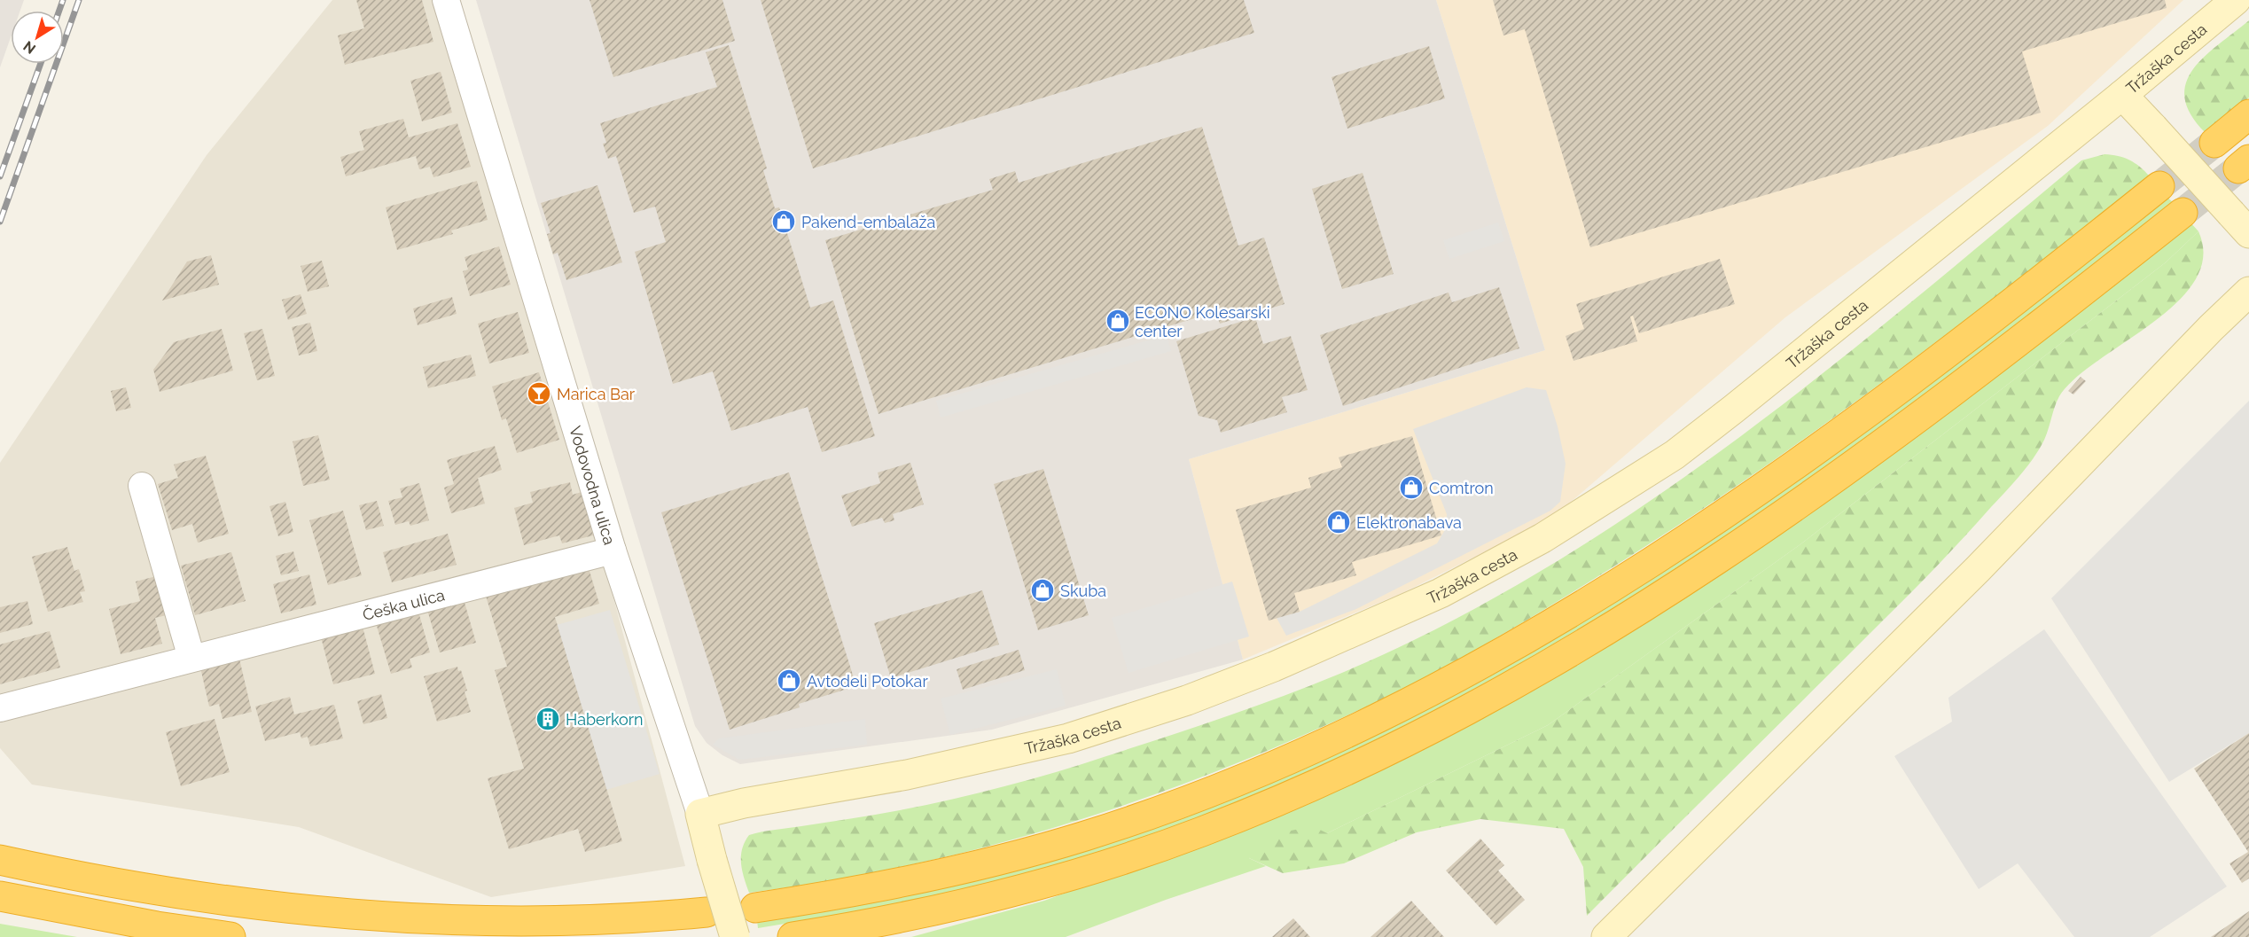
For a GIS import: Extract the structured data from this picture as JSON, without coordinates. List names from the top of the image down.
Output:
{
  "streets": {
    "street": ["Tržaška cesta", "Vodovodna ulica", "Češka ulica"]
  },
  "crossings": [
    ["Tržaška cesta", "Vodovodna ulica"],
    ["Vodovodna ulica", "Češka ulica"]
  ],
  "places": {
    "shop": [
      "Pakend-embalaža",
      "ECONO Kolesarski center",
      "Comtron",
      "Elektronabava",
      "Skuba",
      "Avtodeli Potokar"
    ],
    "bar": ["Marica Bar"],
    "building": ["Haberkorn"]
  },
  "north": "bottom left"
}
